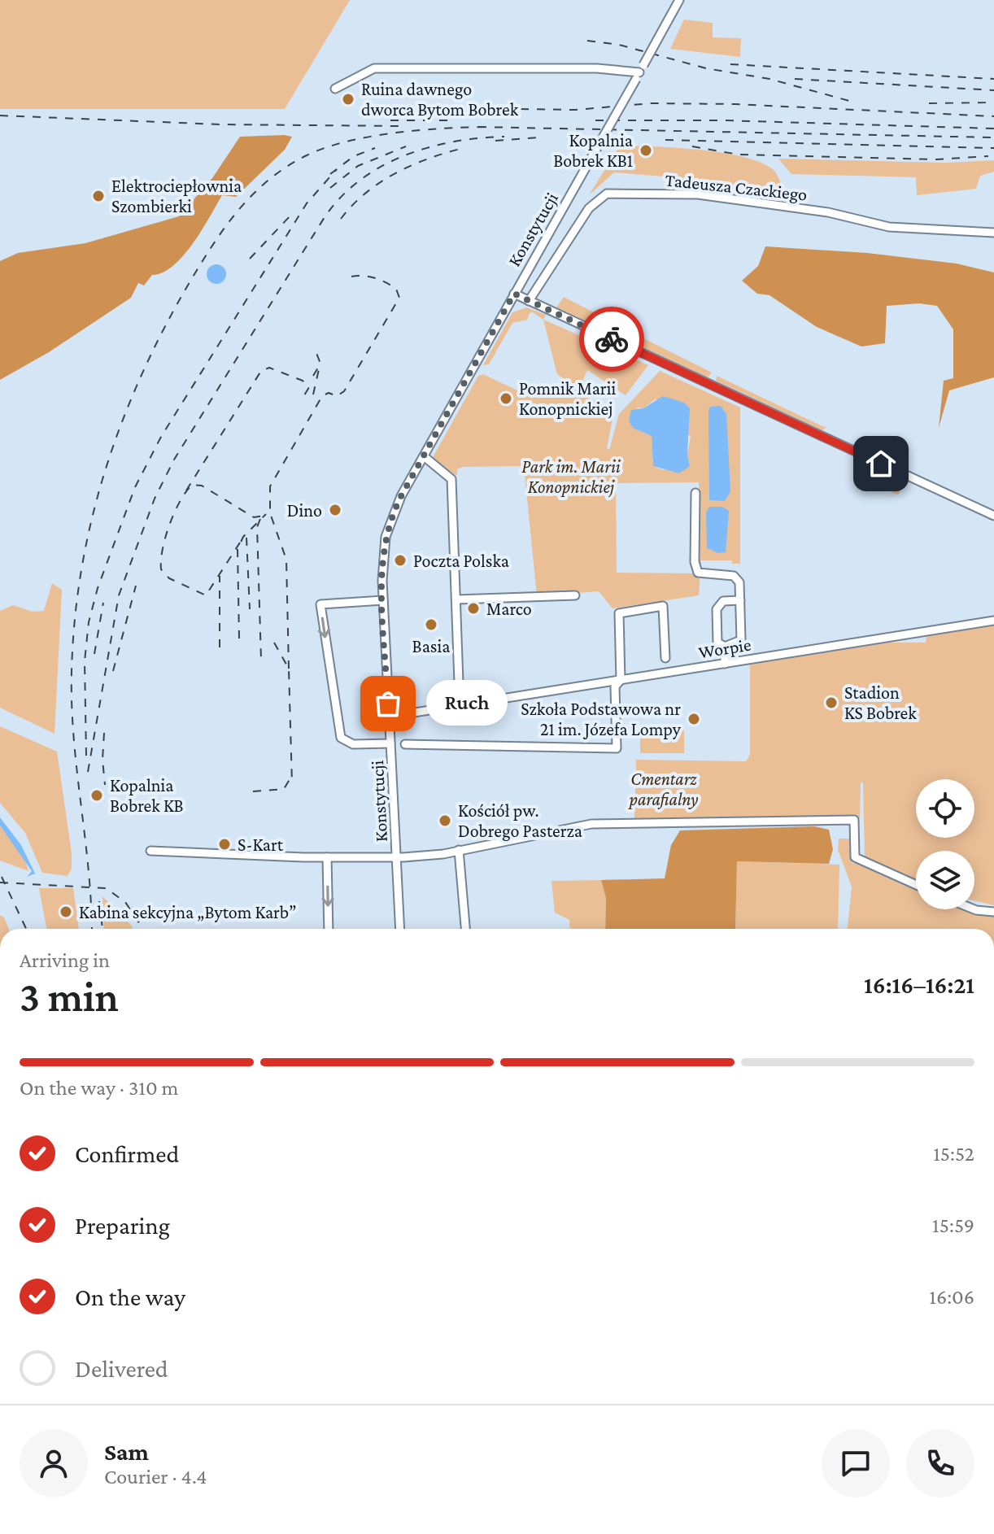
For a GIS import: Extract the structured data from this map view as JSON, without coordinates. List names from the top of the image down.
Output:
{
  "streets": {
    "street": ["Tadeusza Czackiego", "Konstytucji", "Worpie"]
  },
  "crossings": [
    ["Konstytucji", "Worpie"]
  ],
  "parks": ["Park im. Marii Konopnickiej", "Cmentarz parafialny"],
  "places": [
    "Ruina dawnego dworca Bytom Bobrek",
    "Kopalnia Bobrek KB1",
    "Elektrociepłownia Szombierki",
    "Pomnik Marii Konopnickiej",
    "Dino",
    "Poczta Polska",
    "Marco",
    "Basia",
    "Stadion KS Bobrek",
    "Ruch",
    "Szkoła Podstawowa nr 21 im. Józefa Lompy",
    "Kopalnia Bobrek KB",
    "Kościół pw. Dobrego Pasterza",
    "S-Kart",
    "Kabina sekcyjna „Bytom Karb”"
  ],
  "page": {
    "bubble": "Ruch",
    "heading": ["3 min", "Arriving in", "16:16–16:21"],
    "panel": ["Sam", "Courier · 4.4"],
    "bar": "On the way · 310 m",
    "list": [
      ["Confirmed", "15:52"],
      ["Preparing", "15:59"],
      ["On the way", "16:06"],
      "Delivered"
    ]
  }
}
